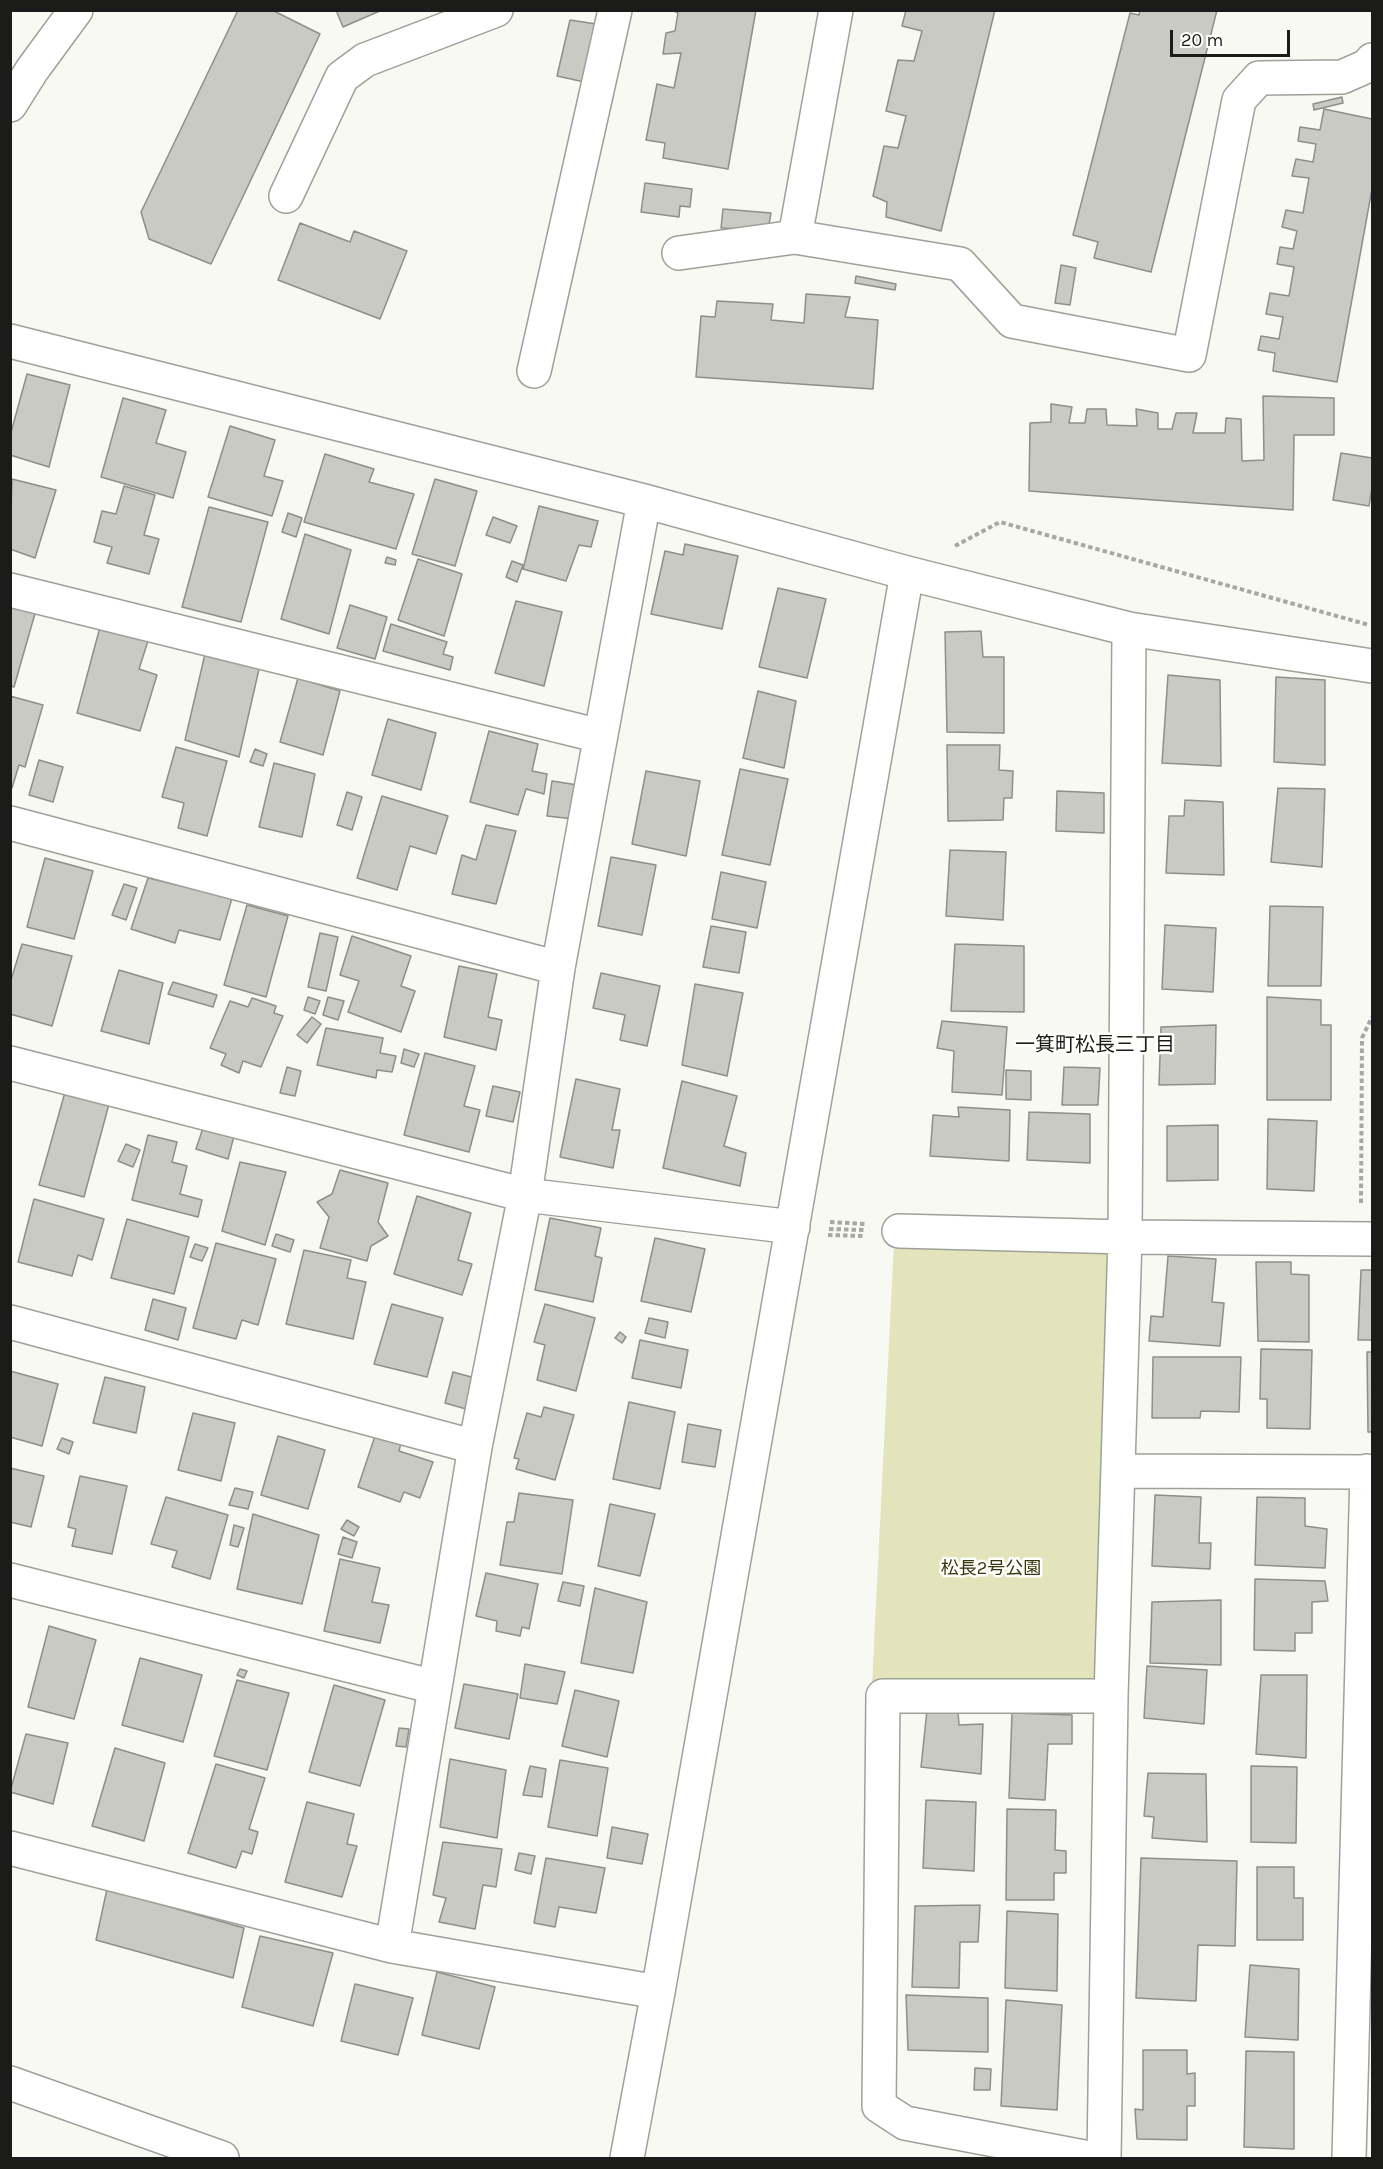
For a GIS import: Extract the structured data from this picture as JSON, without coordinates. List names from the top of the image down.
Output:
{
  "districts": ["一箕町松長三丁目"],
  "parks": ["松長2号公園"],
  "scale_bar": "20 m"
}
